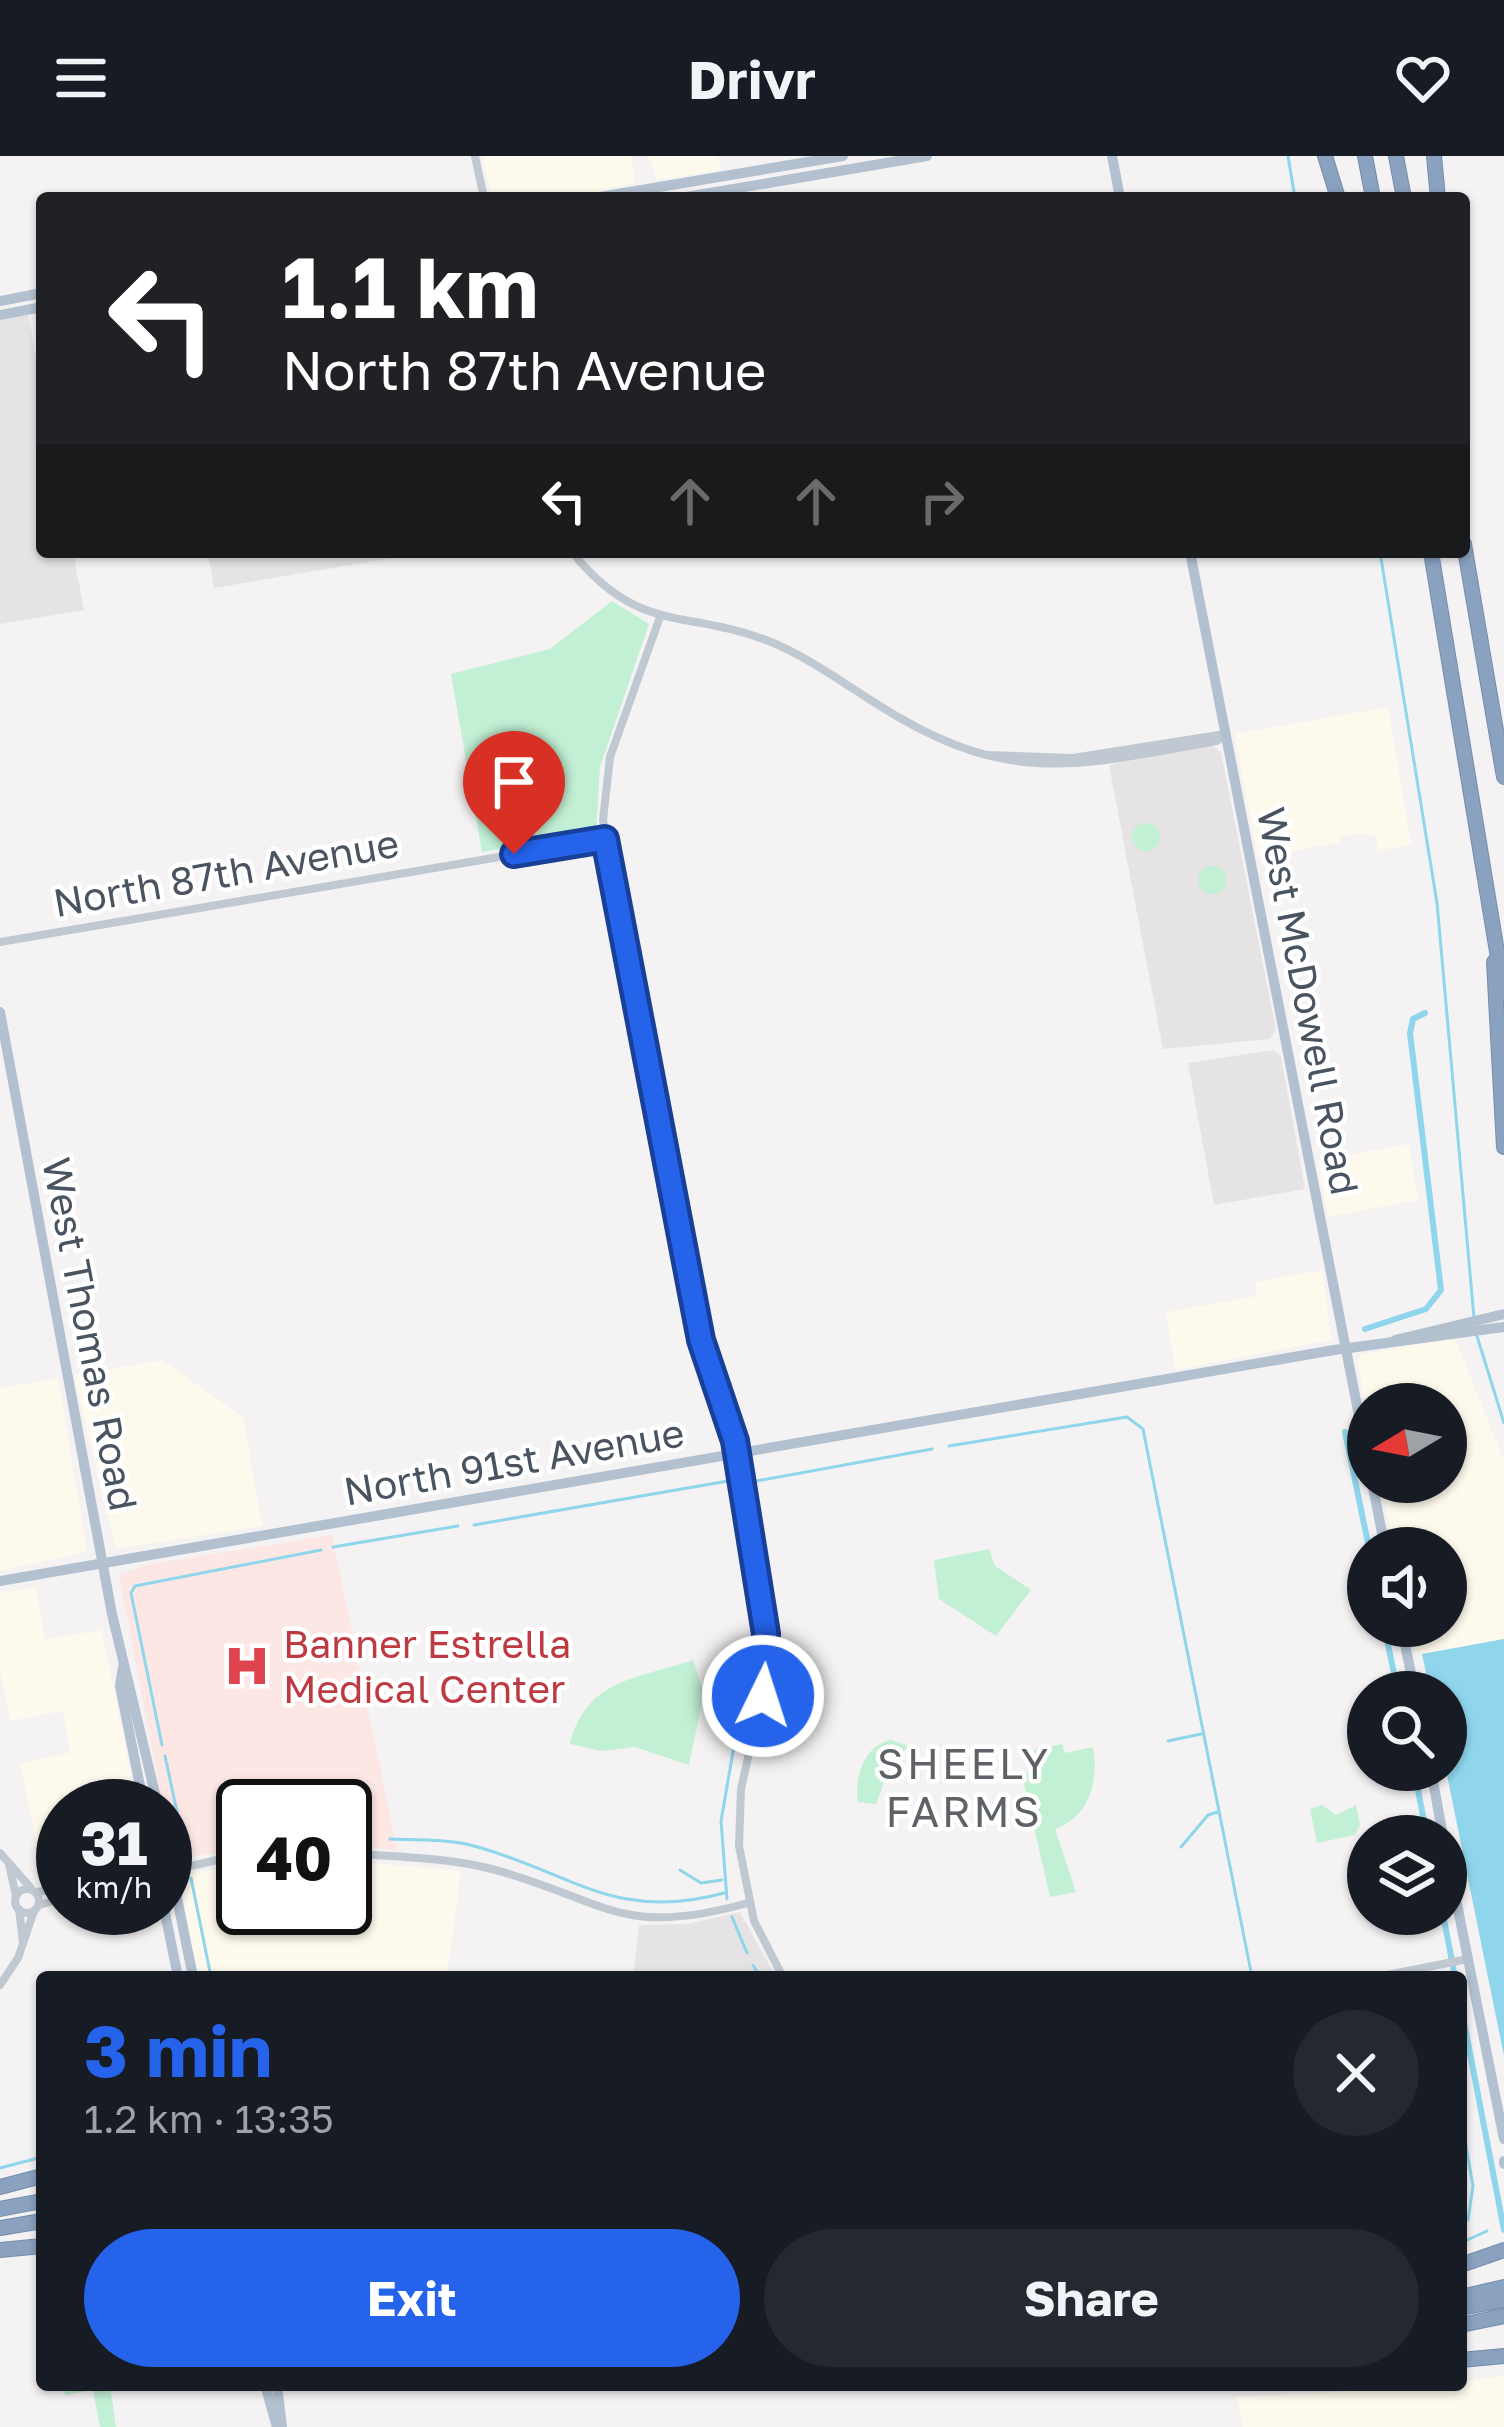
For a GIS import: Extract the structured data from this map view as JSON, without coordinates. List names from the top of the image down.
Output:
{
  "streets": {
    "main road": ["West McDowell Road", "West Thomas Road", "North 91st Avenue"],
    "street": ["North 87th Avenue"]
  },
  "crossings": [
    ["West McDowell Road", "North 91st Avenue"],
    ["West Thomas Road", "North 91st Avenue"]
  ],
  "districts": ["SHEELY FARMS"],
  "places": {
    "hospital": ["Banner Estrella Medical Center"]
  },
  "north": "left",
  "page": {
    "header": "Drivr",
    "turn": ["1.1 km", "North 87th Avenue"],
    "speed": "31 km/h",
    "limit": "40",
    "heading": ["3 min", "1.2 km · 13:35"],
    "buttons": ["Exit", "Share"]
  }
}
